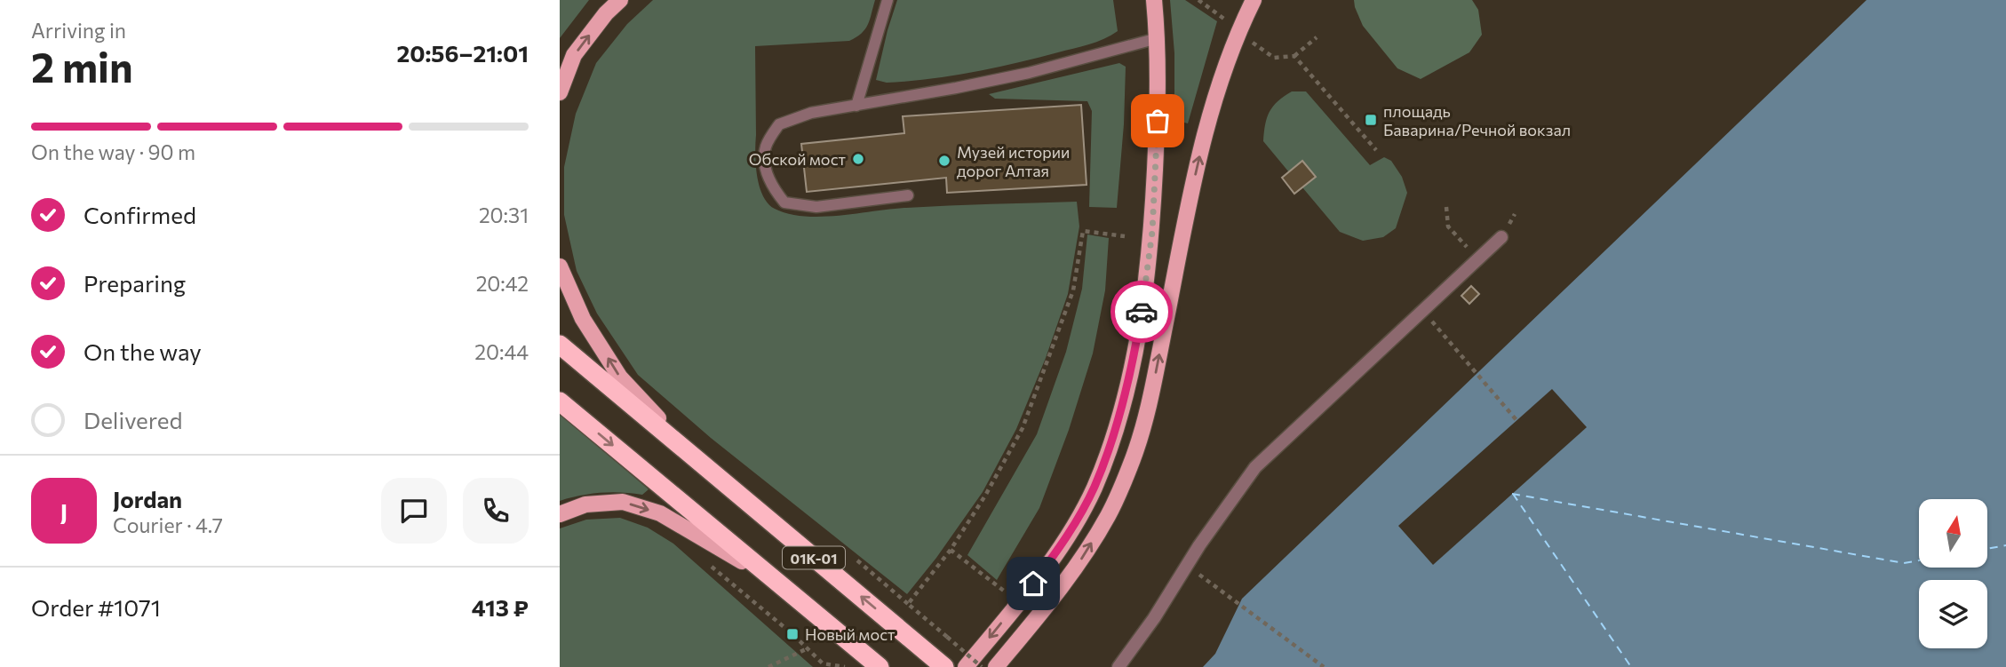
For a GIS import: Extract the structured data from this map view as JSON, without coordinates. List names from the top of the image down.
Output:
{
  "streets": {
    "highway": ["01К-01"]
  },
  "places": {
    "transit": ["площадь Баварина/Речной вокзал", "Новый мост"],
    "other": ["Обской мост", "Музей истории дорог Алтая"]
  },
  "north": "top",
  "page": {
    "heading": ["2 min", "Arriving in", "20:56–21:01"],
    "panel": [
      "Jordan",
      "Courier · 4.7",
      "Order #1071",
      "413 ₽"
    ],
    "bar": "On the way · 90 m",
    "list": [
      ["Confirmed", "20:31"],
      ["Preparing", "20:42"],
      ["On the way", "20:44"],
      "Delivered"
    ],
    "round": "J"
  }
}
